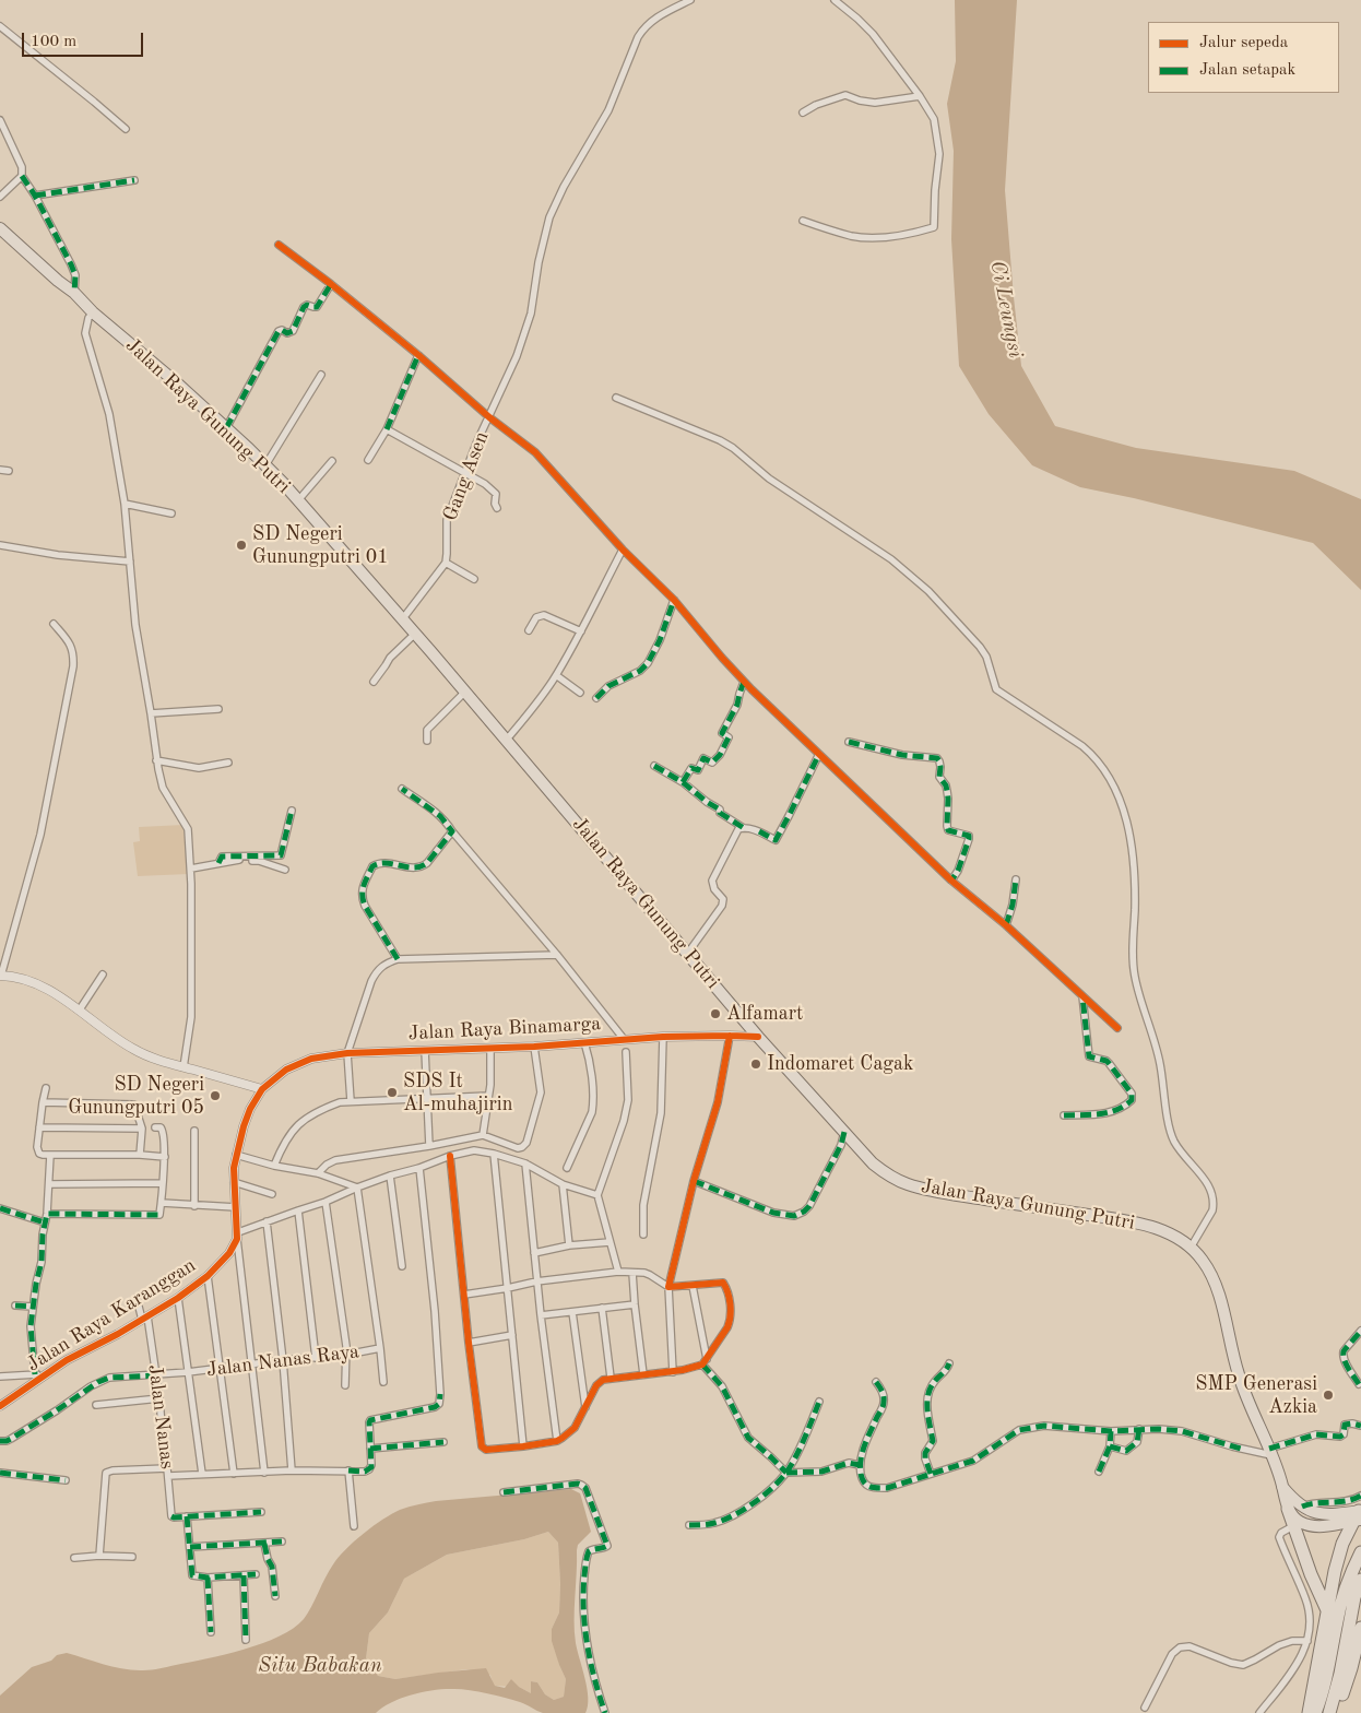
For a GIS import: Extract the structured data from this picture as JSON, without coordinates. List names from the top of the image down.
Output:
{
  "streets": {
    "main road": ["Jalan Raya Gunung Putri"],
    "street": [
      "Gang Asen",
      "Jalan Raya Binamarga",
      "Jalan Raya Karanggan",
      "Jalan Nanas Raya",
      "Jalan Nanas"
    ]
  },
  "crossings": [
    ["Jalan Raya Gunung Putri", "Jalan Raya Binamarga"],
    ["Jalan Raya Karanggan", "Jalan Nanas"],
    ["Jalan Nanas Raya", "Jalan Nanas"]
  ],
  "water": ["Ci Leungsi", "Situ Babakan"],
  "places": [
    "SD Negeri Gunungputri 01",
    "Alfamart",
    "Indomaret Cagak",
    "SDS It Al-muhajirin",
    "SD Negeri Gunungputri 05",
    "SMP Generasi Azkia"
  ],
  "legend": ["Jalur sepeda", "Jalan setapak"],
  "scale_bar": "100 m"
}
